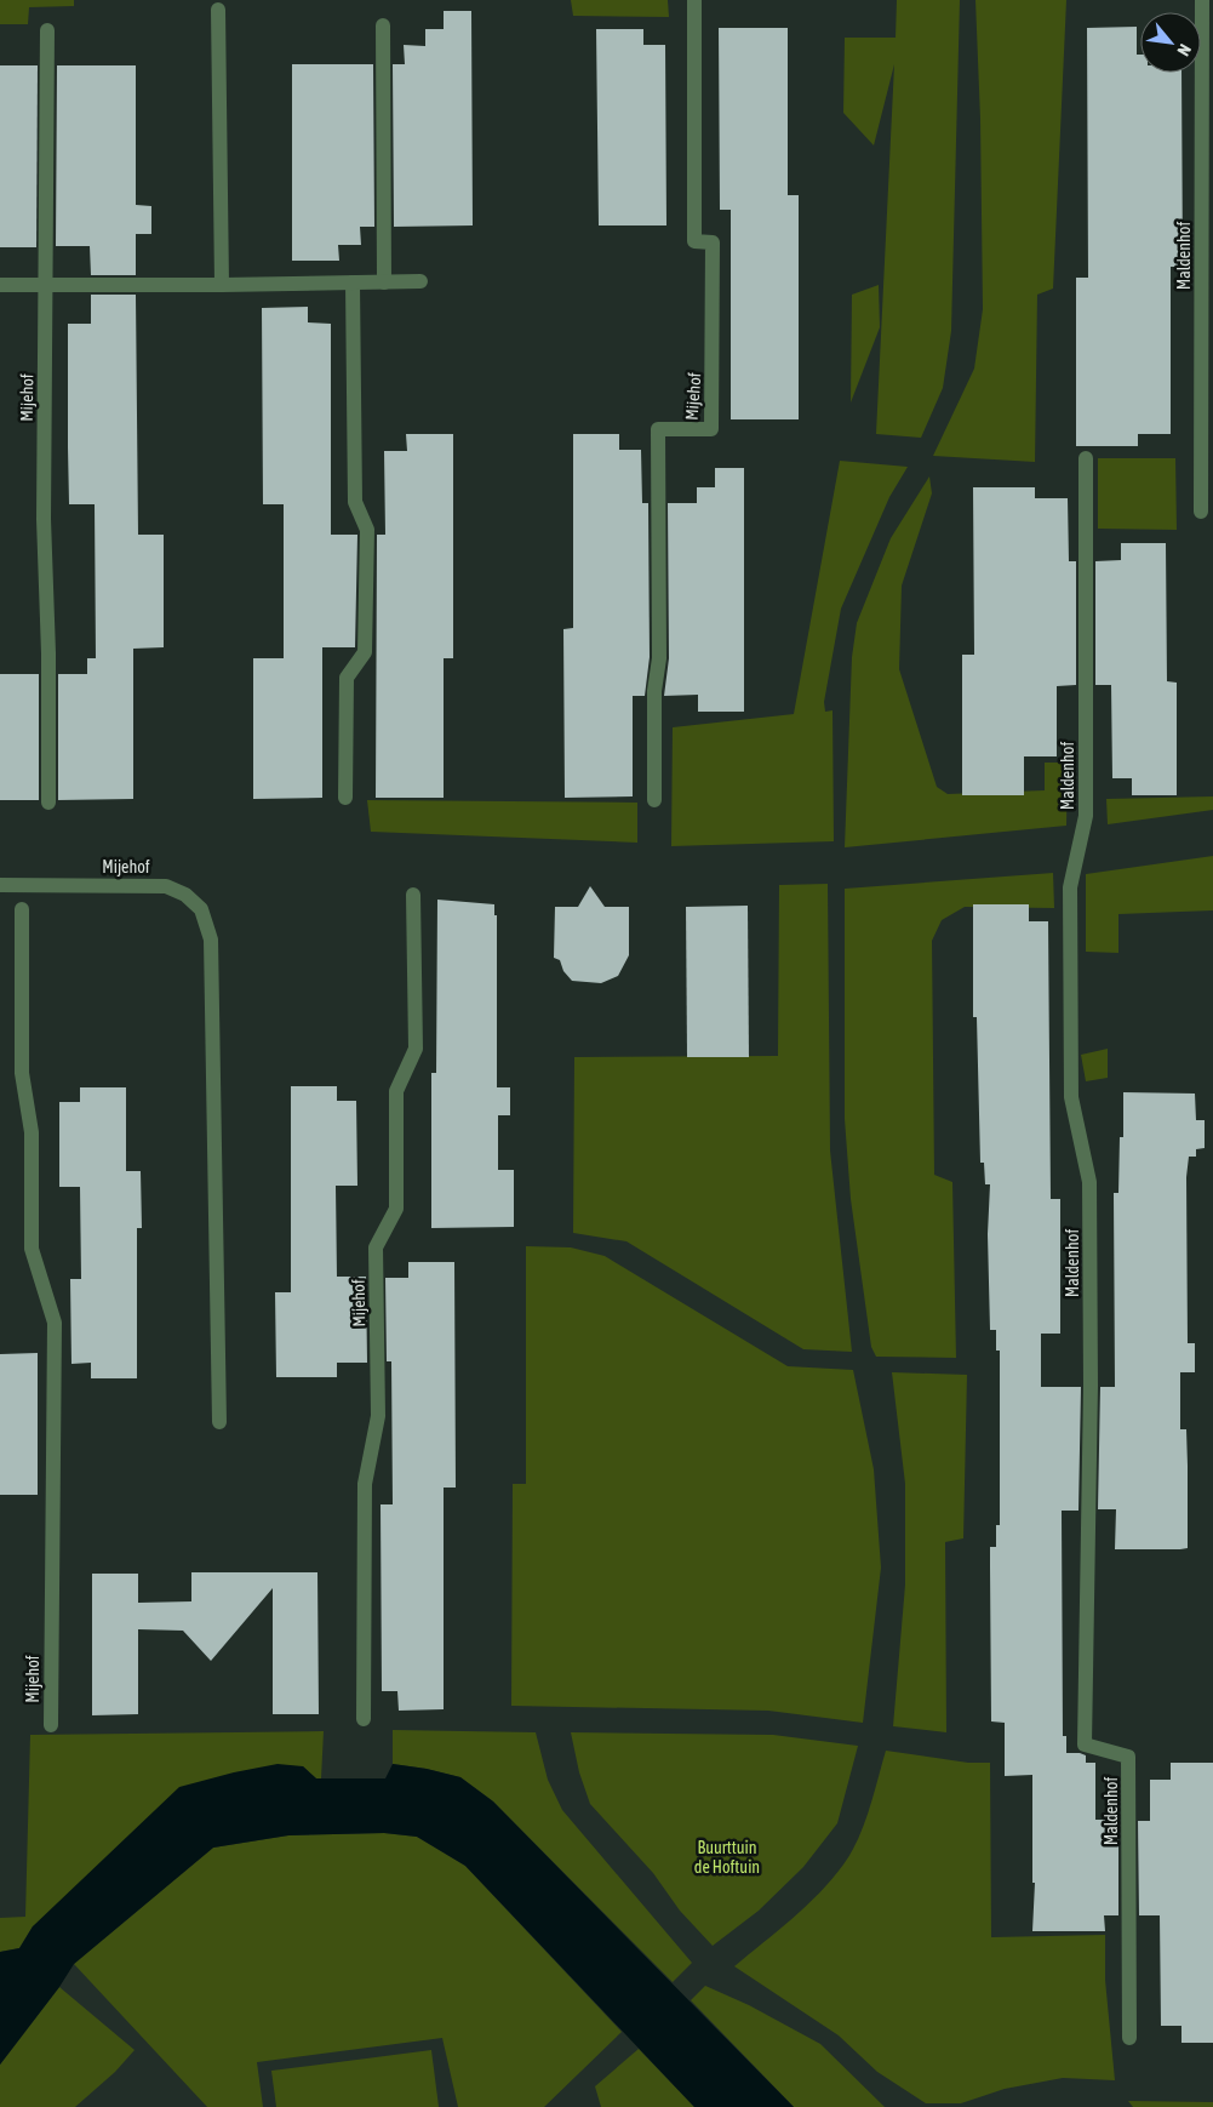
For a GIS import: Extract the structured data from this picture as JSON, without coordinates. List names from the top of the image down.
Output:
{
  "streets": {
    "street": ["Maldenhof", "Mijehof"]
  },
  "parks": ["Buurttuin de Hoftuin"],
  "north": "bottom right"
}
